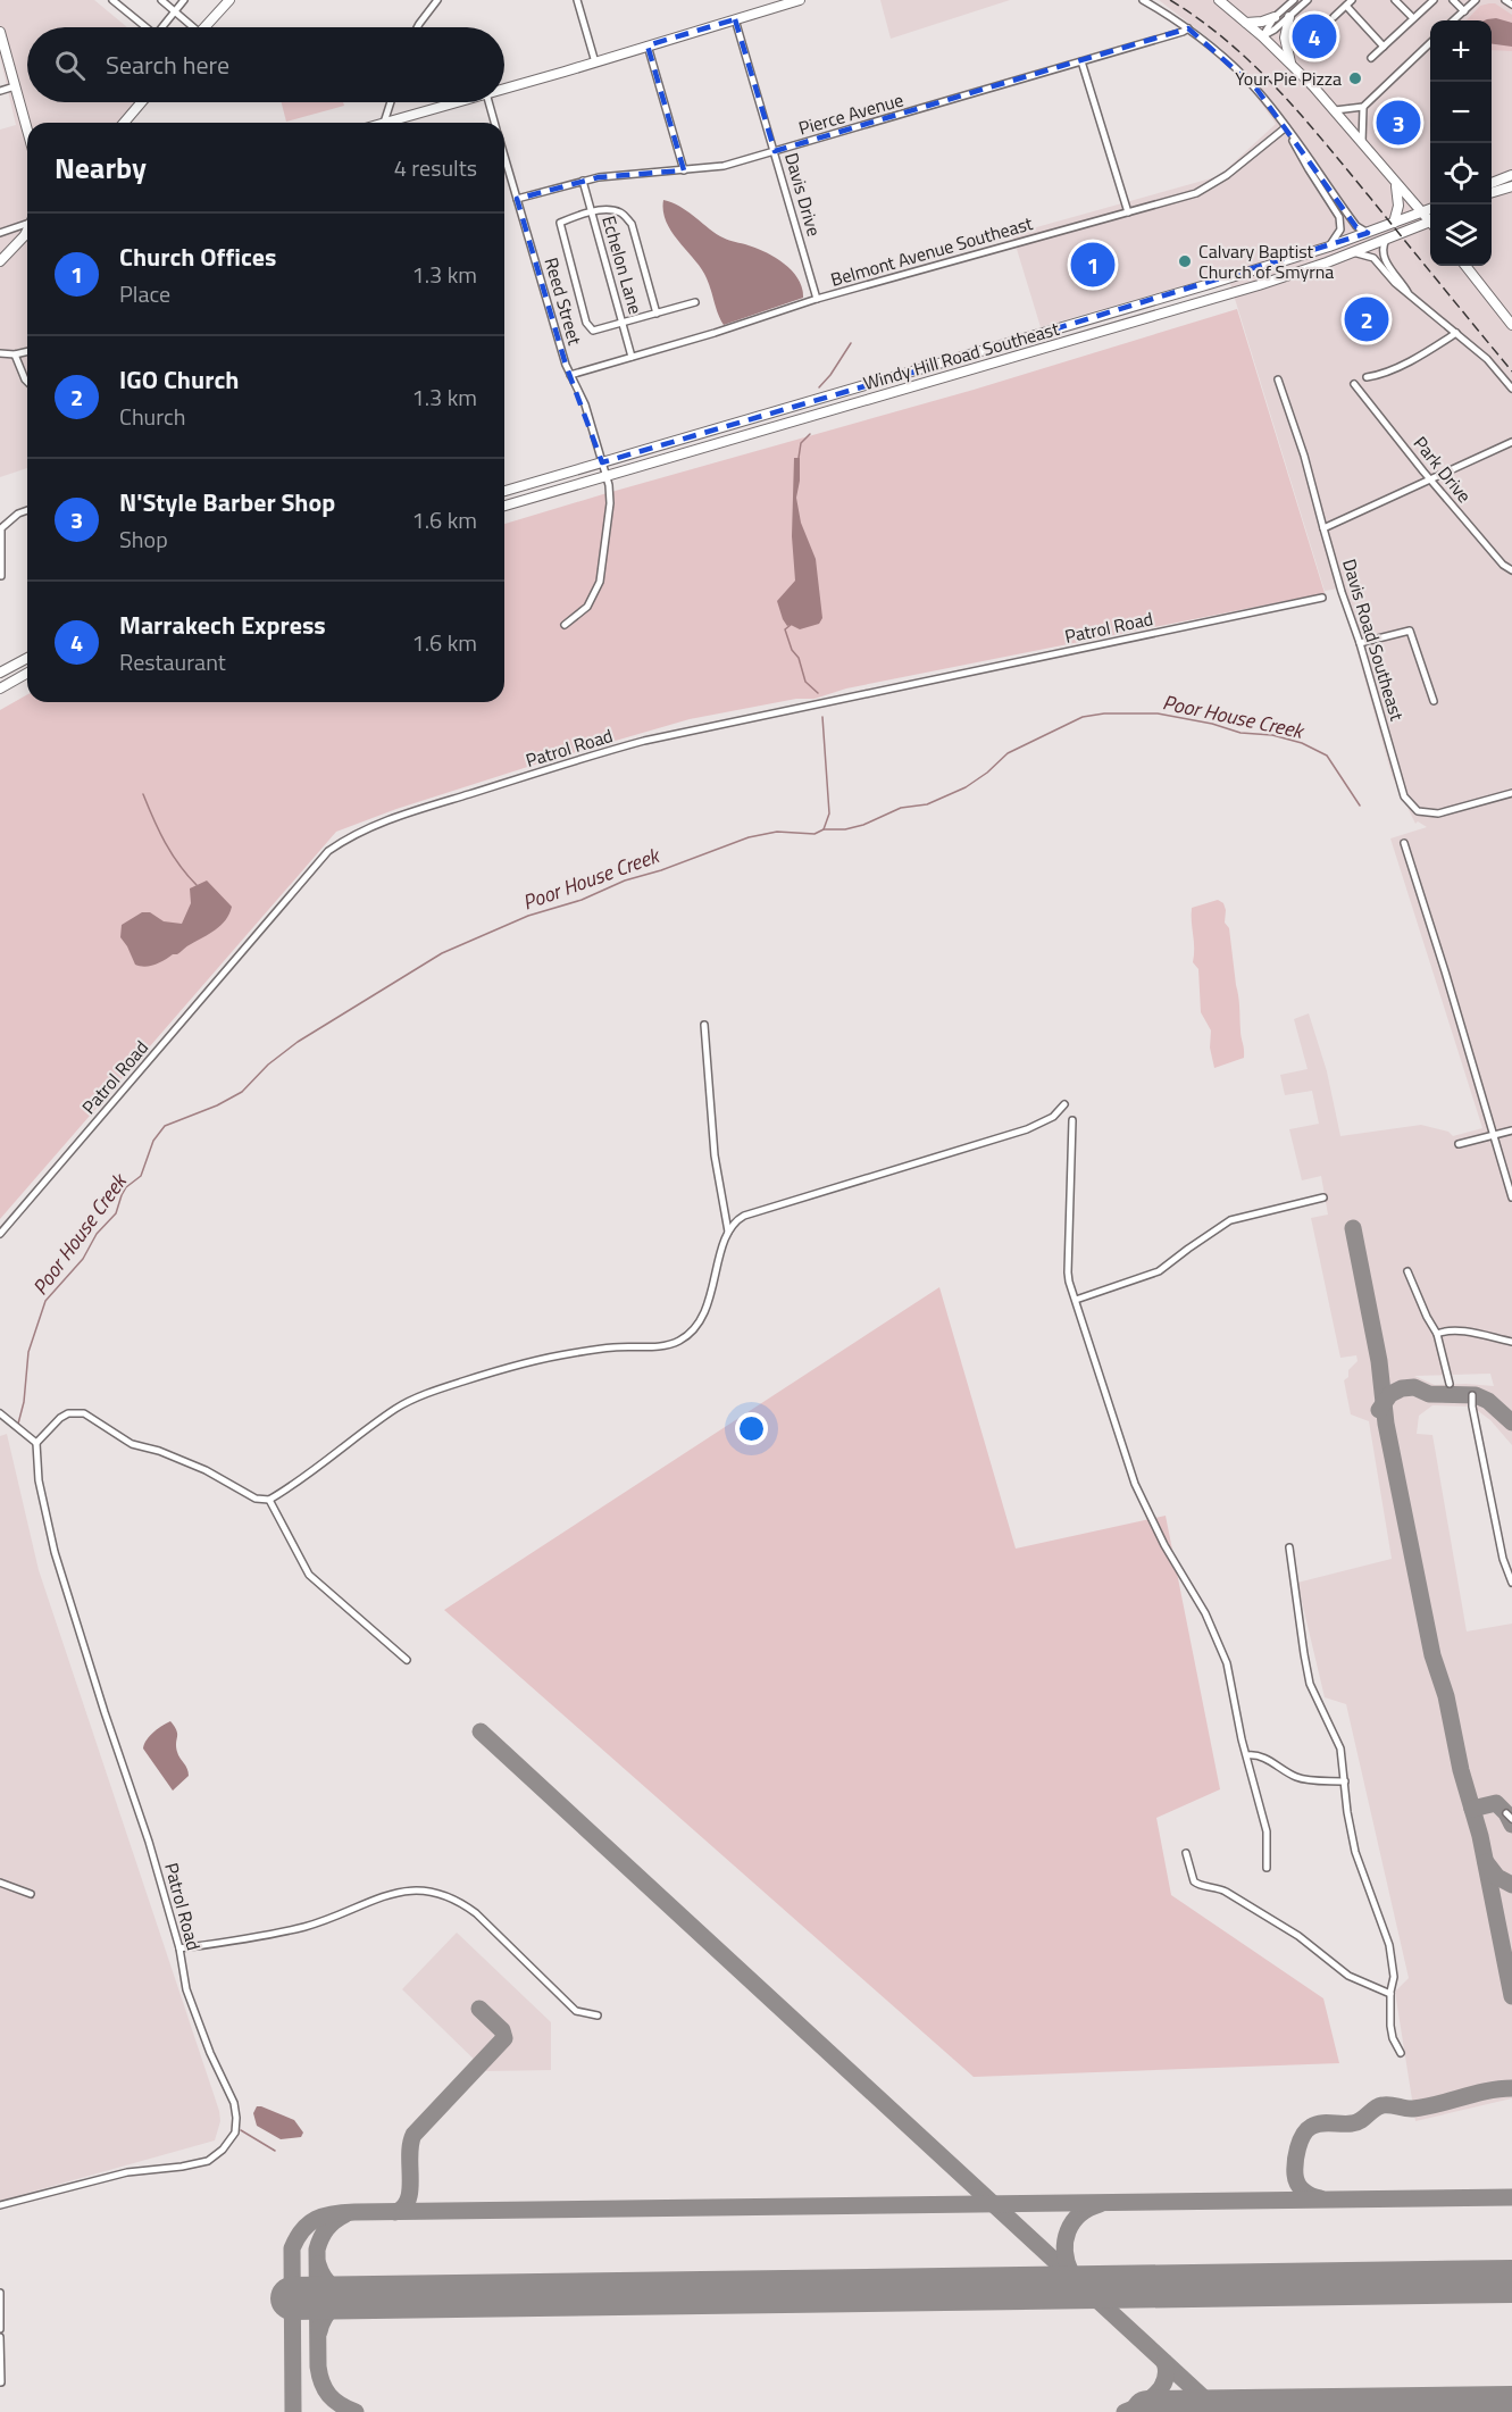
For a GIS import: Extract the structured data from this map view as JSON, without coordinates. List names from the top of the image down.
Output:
{
  "streets": {
    "main road": ["Windy Hill Road Southeast"],
    "street": [
      "Pierce Avenue",
      "Davis Drive",
      "Belmont Avenue Southeast",
      "Echelon Lane",
      "Reed Street",
      "Park Drive",
      "Patrol Road",
      "Davis Road Southeast"
    ]
  },
  "crossings": [
    ["Pierce Avenue", "Davis Drive"],
    ["Pierce Avenue", "Echelon Lane"],
    ["Pierce Avenue", "Reed Street"],
    ["Davis Drive", "Belmont Avenue Southeast"],
    ["Belmont Avenue Southeast", "Echelon Lane"],
    ["Belmont Avenue Southeast", "Reed Street"],
    ["Reed Street", "Windy Hill Road Southeast"]
  ],
  "water": ["Poor House Creek"],
  "places": ["Your Pie Pizza", "Calvary Baptist Church of Smyrna"],
  "page": {
    "pins": [
      "4",
      "3",
      "1",
      "2"
    ],
    "map_buttons": ["+", "−"],
    "search": "Search here",
    "heading": ["Nearby", "4 results"],
    "list": [
      {
        "mark": "1",
        "name": "Church Offices",
        "note": "Place",
        "value": "1.3 km"
      },
      {
        "mark": "2",
        "name": "IGO Church",
        "note": "Church",
        "value": "1.3 km"
      },
      {
        "mark": "3",
        "name": "N'Style Barber Shop",
        "note": "Shop",
        "value": "1.6 km"
      },
      {
        "mark": "4",
        "name": "Marrakech Express",
        "note": "Restaurant",
        "value": "1.6 km"
      }
    ]
  }
}
